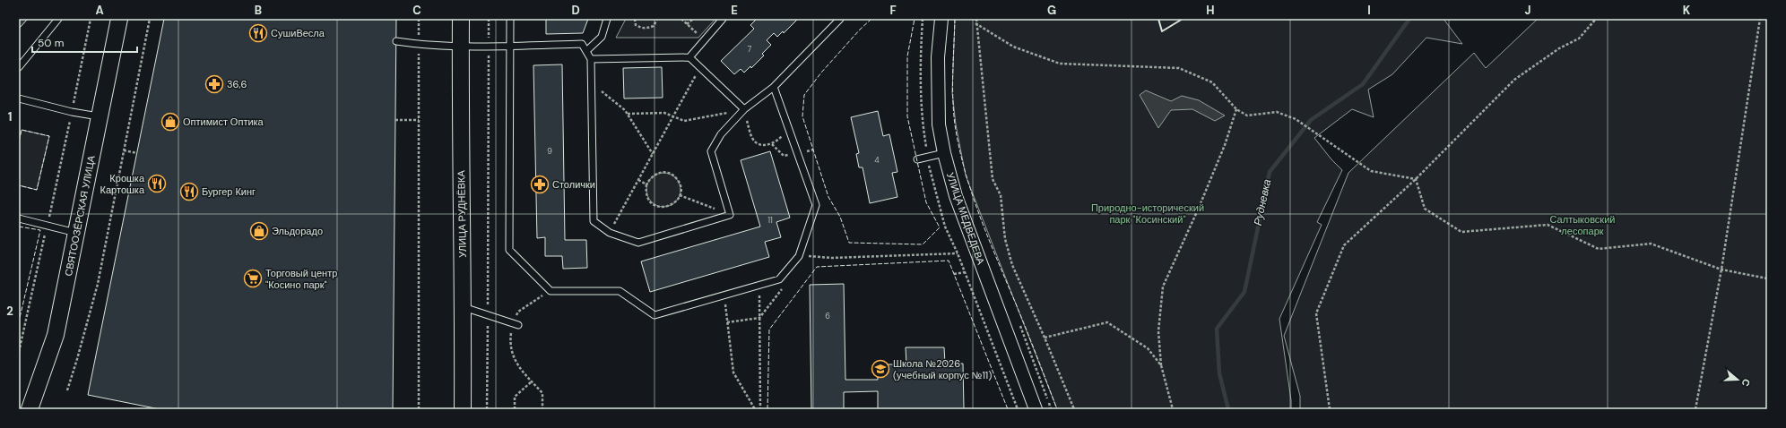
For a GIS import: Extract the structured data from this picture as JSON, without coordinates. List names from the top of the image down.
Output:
{
  "streets": {
    "street": ["УЛИЦА РУДНЁВКА", "СВЯТООЗЁРСКАЯ УЛИЦА", "УЛИЦА МЕДВЕДЕВА"]
  },
  "water": ["Рудневка"],
  "parks": ["Природно-исторический парк \"Косинский\"", "Салтыковский лесопарк"],
  "places": {
    "restaurant": ["СушиВесла", "Крошка Картошка", "Бургер Кинг"],
    "pharmacy": ["36,6", "Столички"],
    "shop": ["Оптимист Оптика", "Эльдорадо"],
    "supermarket": ["Торговый центр \"Косино парк\""],
    "school or university": ["Школа №2026 (учебный корпус №11)"]
  },
  "house_numbers": [
    "7",
    "9",
    "4",
    "11",
    "6"
  ],
  "scale_bar": "50 m",
  "north": "right",
  "grid": {
    "columns": [
      "A",
      "B",
      "C",
      "D",
      "E",
      "F",
      "G",
      "H",
      "I",
      "J",
      "K"
    ],
    "rows": ["1", "2"]
  }
}
